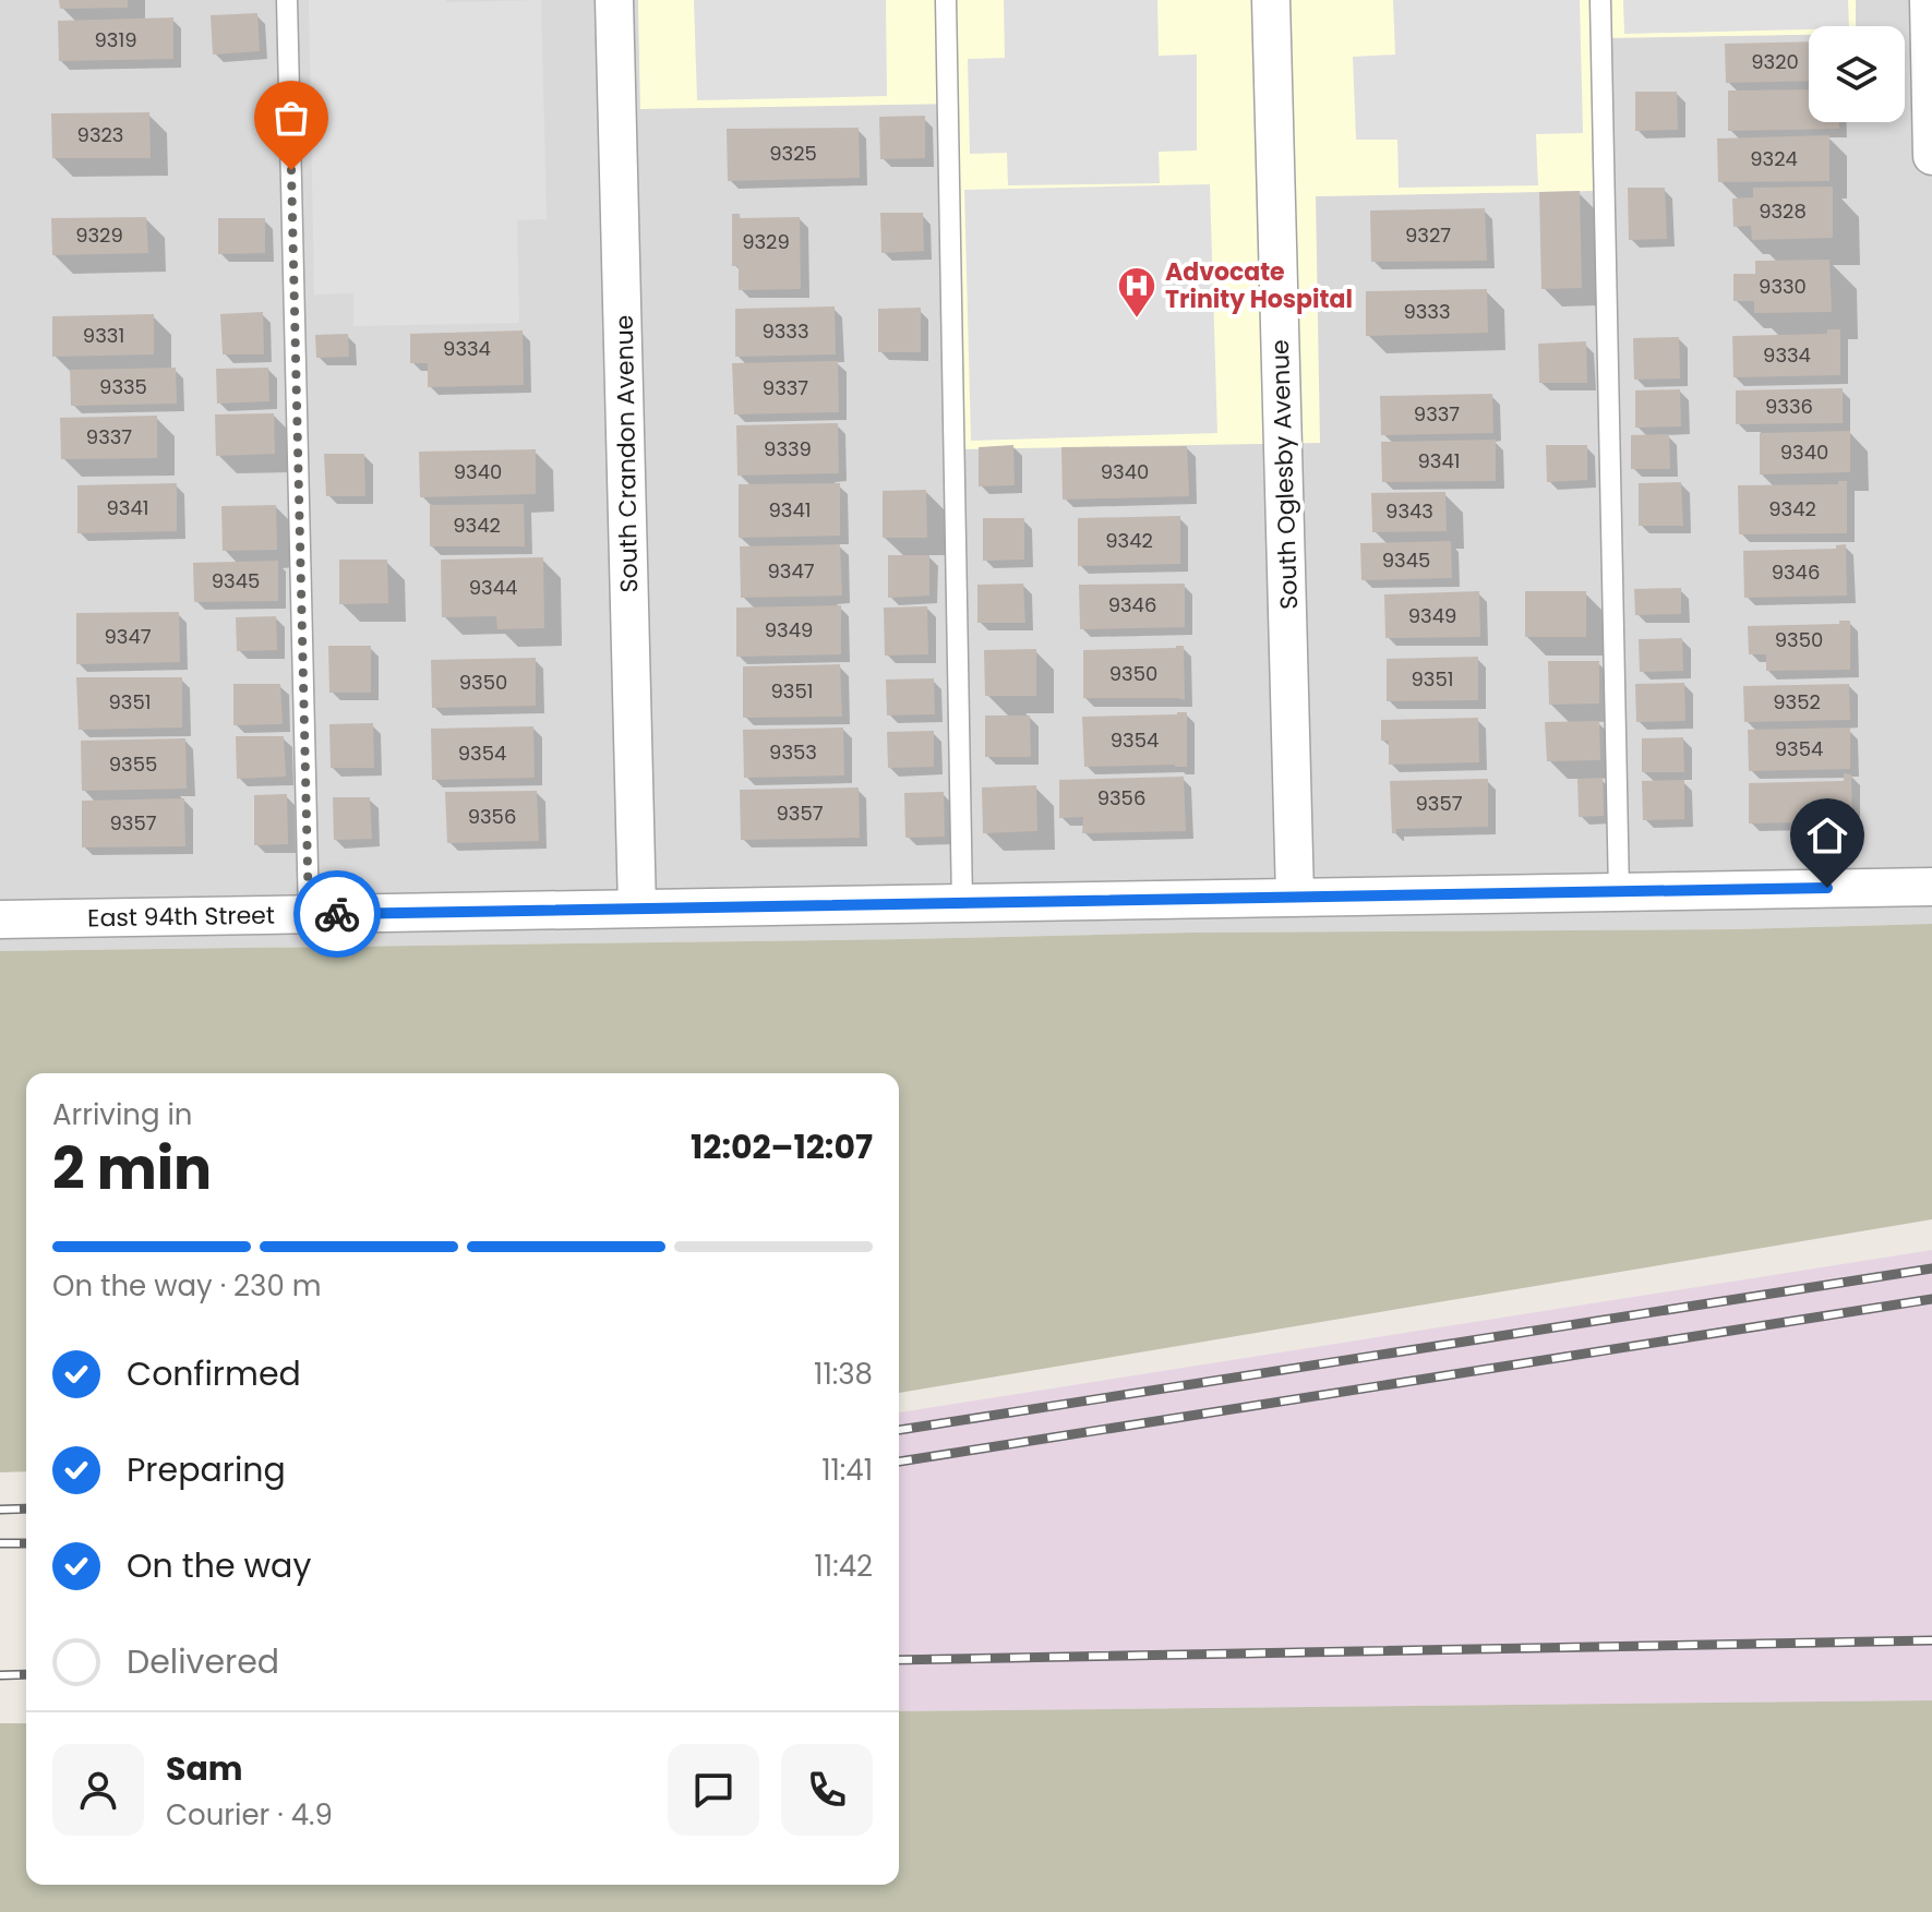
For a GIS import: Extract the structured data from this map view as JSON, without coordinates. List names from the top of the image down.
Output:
{
  "streets": {
    "street": ["South Crandon Avenue", "South Oglesby Avenue", "East 94th Street"]
  },
  "crossings": [
    ["South Crandon Avenue", "East 94th Street"],
    ["South Oglesby Avenue", "East 94th Street"]
  ],
  "places": {
    "hospital": ["Advocate Trinity Hospital"]
  },
  "house_numbers": [
    "9319",
    "9320",
    "9323",
    "9325",
    "9324",
    "9328",
    "9329",
    "9327",
    "9329",
    "9330",
    "9333",
    "9333",
    "9331",
    "9334",
    "9334",
    "9335",
    "9337",
    "9336",
    "9337",
    "9337",
    "9339",
    "9340",
    "9341",
    "9340",
    "9340",
    "9341",
    "9342",
    "9341",
    "9343",
    "9342",
    "9342",
    "9345",
    "9347",
    "9346",
    "9345",
    "9344",
    "9346",
    "9349",
    "9349",
    "9347",
    "9350",
    "9350",
    "9351",
    "9350",
    "9351",
    "9351",
    "9352",
    "9354",
    "9354",
    "9353",
    "9354",
    "9355",
    "9356",
    "9357",
    "9357",
    "9356",
    "9357"
  ],
  "page": {
    "heading": ["2 min", "Arriving in", "12:02–12:07"],
    "panel": ["Sam", "Courier · 4.9"],
    "bar": "On the way · 230 m",
    "list": [
      ["Confirmed", "11:38"],
      ["Preparing", "11:41"],
      ["On the way", "11:42"],
      "Delivered"
    ]
  }
}
